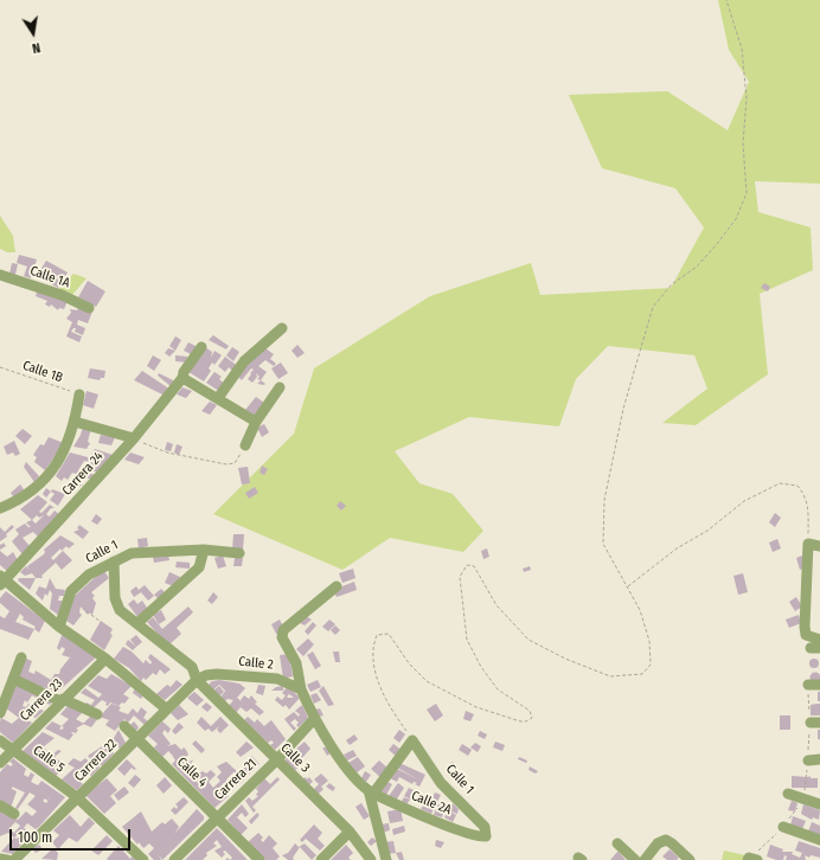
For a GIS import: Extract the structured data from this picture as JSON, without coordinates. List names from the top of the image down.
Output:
{
  "streets": {
    "street": [
      "Calle 1A",
      "Carrera 24",
      "Calle 1",
      "Calle 2",
      "Carrera 23",
      "Calle 3",
      "Calle 5",
      "Carrera 22",
      "Calle 4",
      "Carrera 21",
      "Calle 2A"
    ],
    "path": ["Calle 1B"]
  },
  "crossings": [
    ["Calle 1", "Calle 2A"],
    ["Calle 2", "Calle 3"],
    ["Calle 2", "Carrera 22"],
    ["Carrera 23", "Calle 5"],
    ["Calle 3", "Carrera 22"],
    ["Calle 3", "Carrera 21"],
    ["Calle 5", "Carrera 22"],
    ["Carrera 22", "Calle 4"],
    ["Calle 4", "Carrera 21"]
  ],
  "scale_bar": "100 m",
  "north": "bottom"
}
